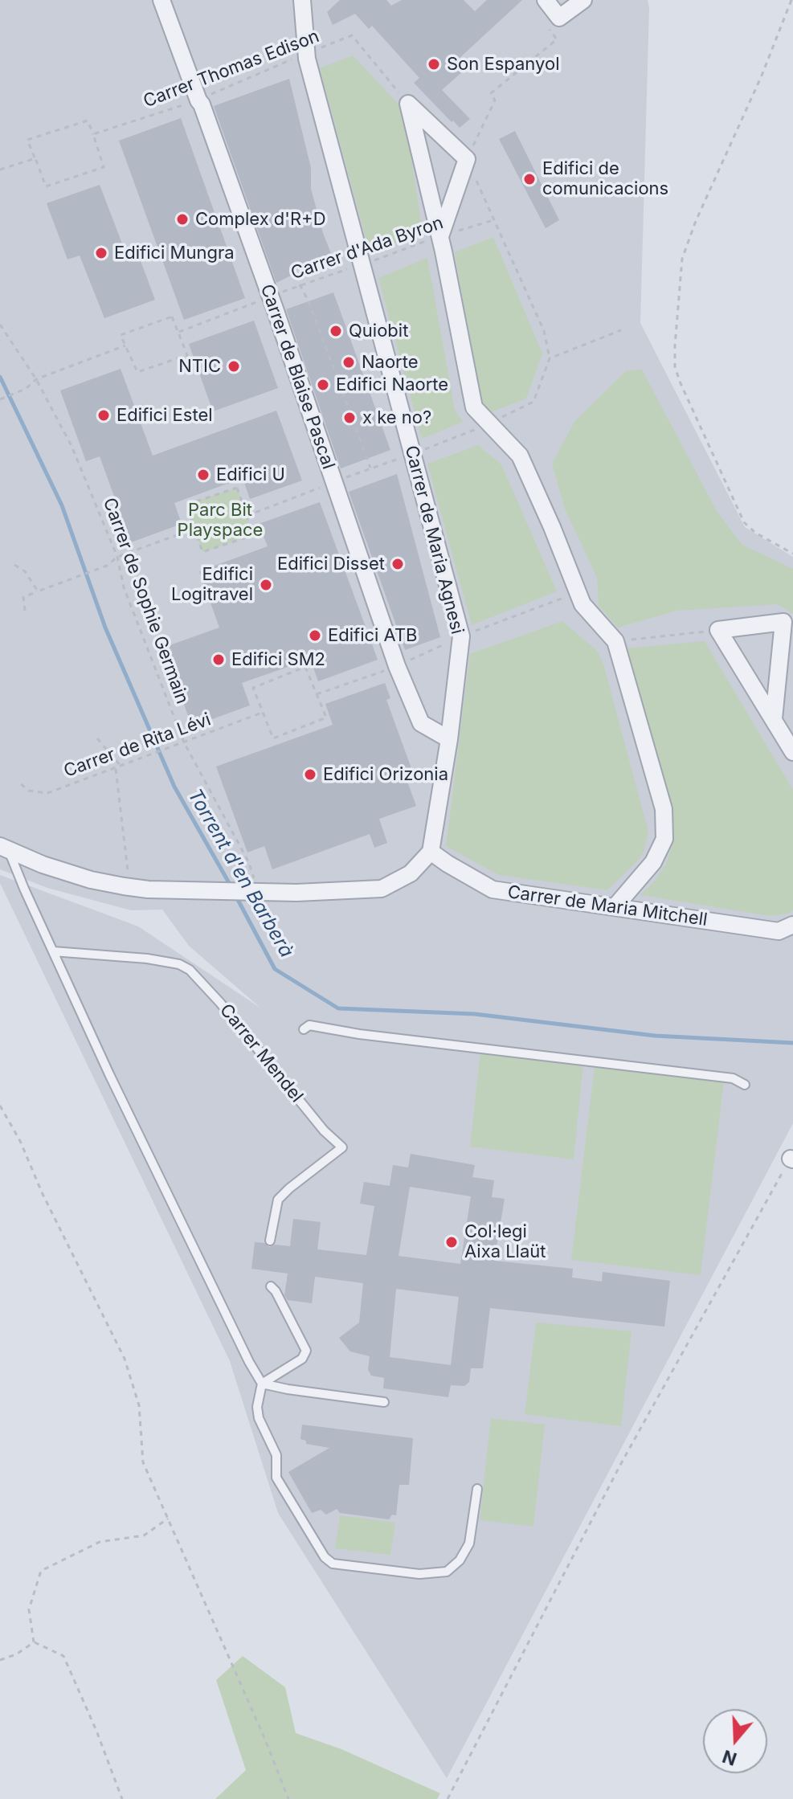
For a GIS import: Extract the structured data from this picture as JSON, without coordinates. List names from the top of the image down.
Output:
{
  "streets": {
    "street": ["Carrer de Blaise Pascal", "Carrer de Maria Agnesi", "Carrer de Maria Mitchell"],
    "lane": ["Carrer Mendel"],
    "path": [
      "Carrer Thomas Edison",
      "Carrer d'Ada Byron",
      "Carrer de Sophie Germain",
      "Carrer de Rita Lévi"
    ]
  },
  "crossings": [
    ["Carrer Thomas Edison", "Carrer de Blaise Pascal"],
    ["Carrer Thomas Edison", "Carrer de Maria Agnesi"],
    ["Carrer d'Ada Byron", "Carrer de Blaise Pascal"],
    ["Carrer d'Ada Byron", "Carrer de Maria Agnesi"],
    ["Carrer de Blaise Pascal", "Carrer de Maria Agnesi"],
    ["Carrer de Maria Agnesi", "Carrer de Maria Mitchell"],
    ["Carrer de Sophie Germain", "Carrer de Rita Lévi"]
  ],
  "water": ["Torrent d'en Barberà"],
  "parks": ["Parc Bit Playspace"],
  "places": [
    "Son Espanyol",
    "Edifici de comunicacions",
    "Complex d'R+D",
    "Edifici Mungra",
    "Quiobit",
    "Naorte",
    "NTIC",
    "Edifici Naorte",
    "Edifici Estel",
    "x ke no?",
    "Edifici U",
    "Edifici Disset",
    "Edifici Logitravel",
    "Edifici ATB",
    "Edifici SM2",
    "Edifici Orizonia",
    "Col·legi Aixa Llaüt"
  ],
  "north": "bottom"
}
